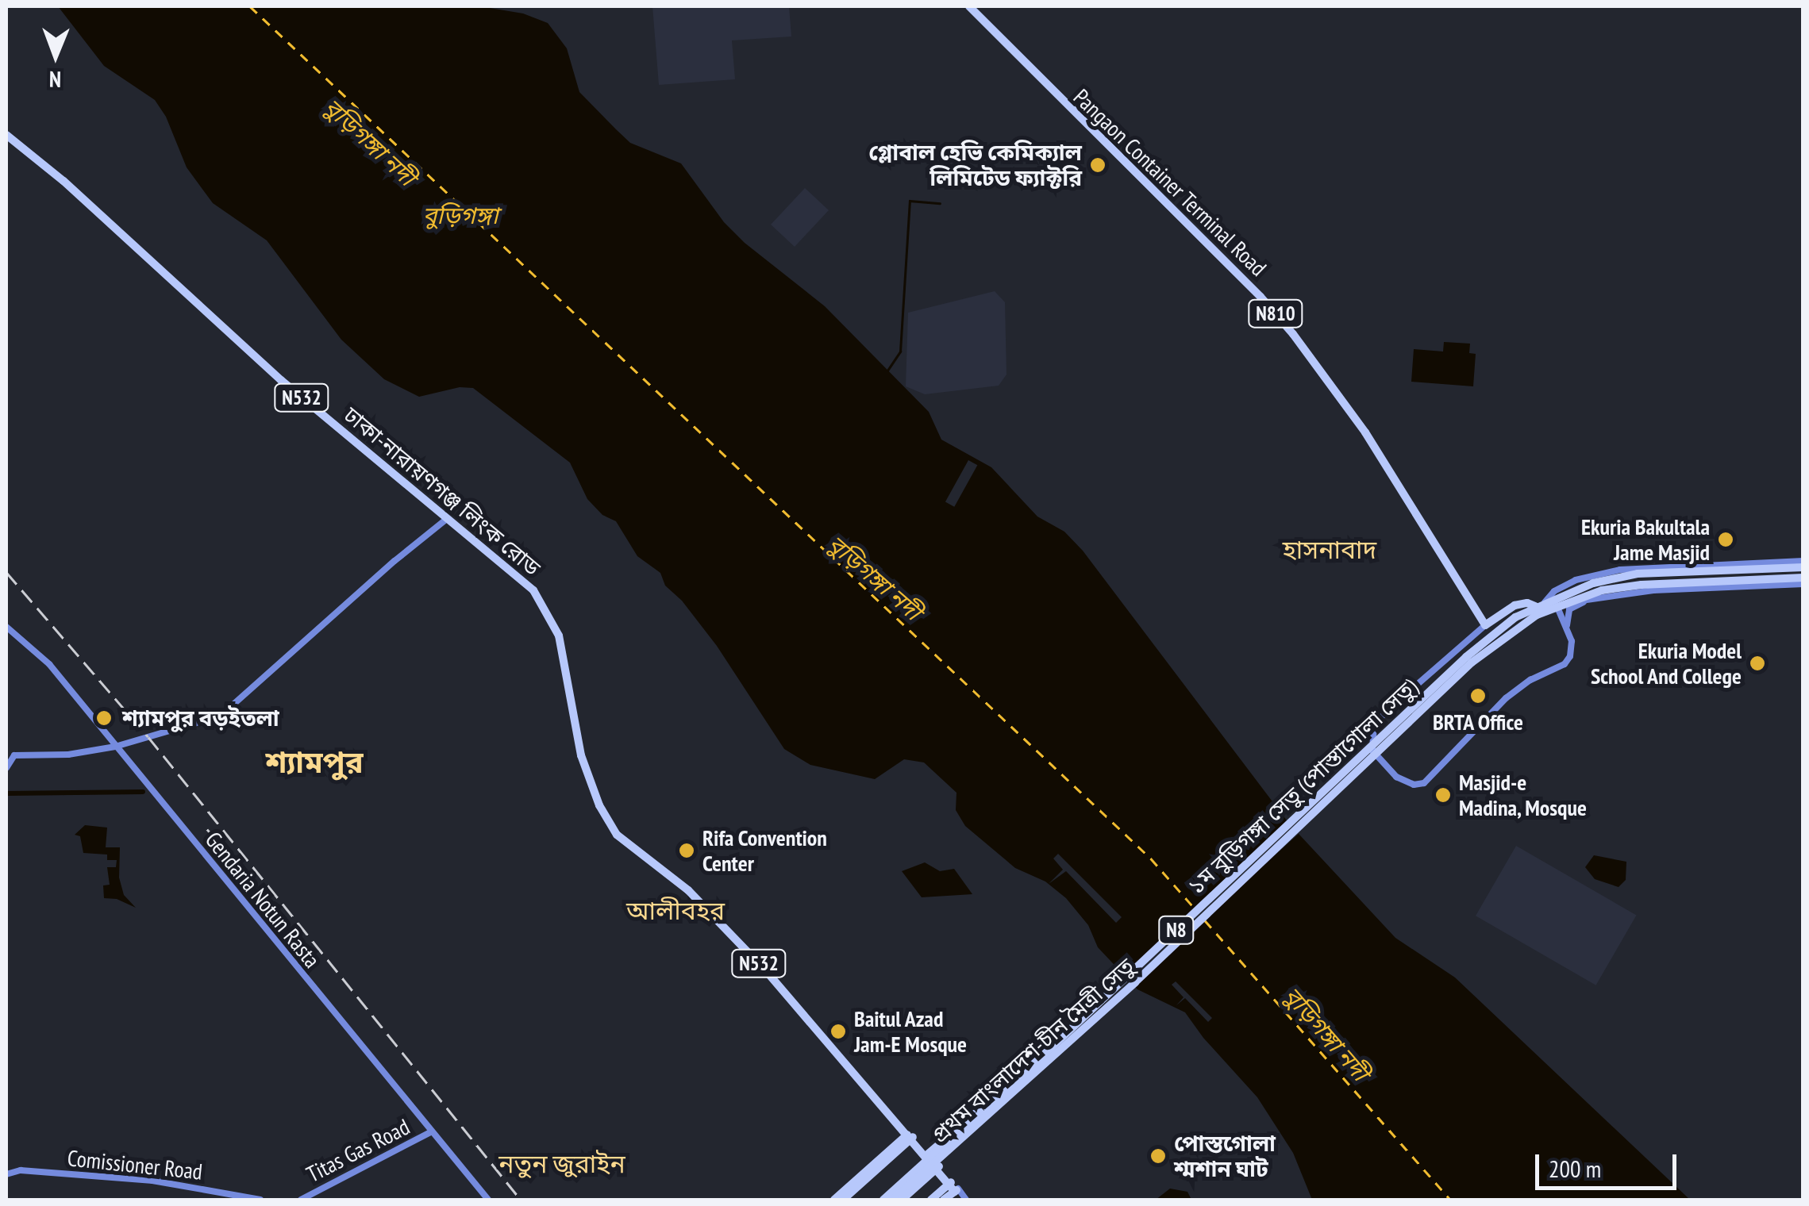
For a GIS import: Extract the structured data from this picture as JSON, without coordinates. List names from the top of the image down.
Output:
{
  "streets": {
    "highway": [
      "Pangaon Container Terminal Road",
      "N810",
      "N532",
      "ঢাকা-নারায়ণগঞ্জ লিংক রোড",
      "১ম বুড়িগঙ্গা সেতু (পোস্তাগোলা সেতু)",
      "N8",
      "প্রথম বাংলাদেশ-চীন মৈত্রী সেতু"
    ],
    "main road": ["Gendaria Notun Rasta", "Titas Gas Road", "Comissioner Road"]
  },
  "crossings": [
    ["১ম বুড়িগঙ্গা সেতু (পোস্তাগোলা সেতু)", "N8"],
    ["১ম বুড়িগঙ্গা সেতু (পোস্তাগোলা সেতু)", "প্রথম বাংলাদেশ-চীন মৈত্রী সেতু"],
    ["Gendaria Notun Rasta", "Titas Gas Road"]
  ],
  "districts": [
    "হাসনাবাদ",
    "শ্যামপুর",
    "আলীবহর",
    "নতুন জুরাইন"
  ],
  "water": ["বুড়িগঙ্গা নদী", "বুড়িগঙ্গা"],
  "places": [
    "গ্লোবাল হেভি কেমিক্যাল লিমিটেড ফ্যাক্টরি",
    "Ekuria Bakultala Jame Masjid",
    "Ekuria Model School And College",
    "BRTA Office",
    "শ্যামপুর বড়ইতলা",
    "Masjid-e Madina, Mosque",
    "Rifa Convention Center",
    "Baitul Azad Jam-E Mosque",
    "পোস্তগোলা শ্মশান ঘাট"
  ],
  "scale_bar": "200 m",
  "north": "bottom"
}
